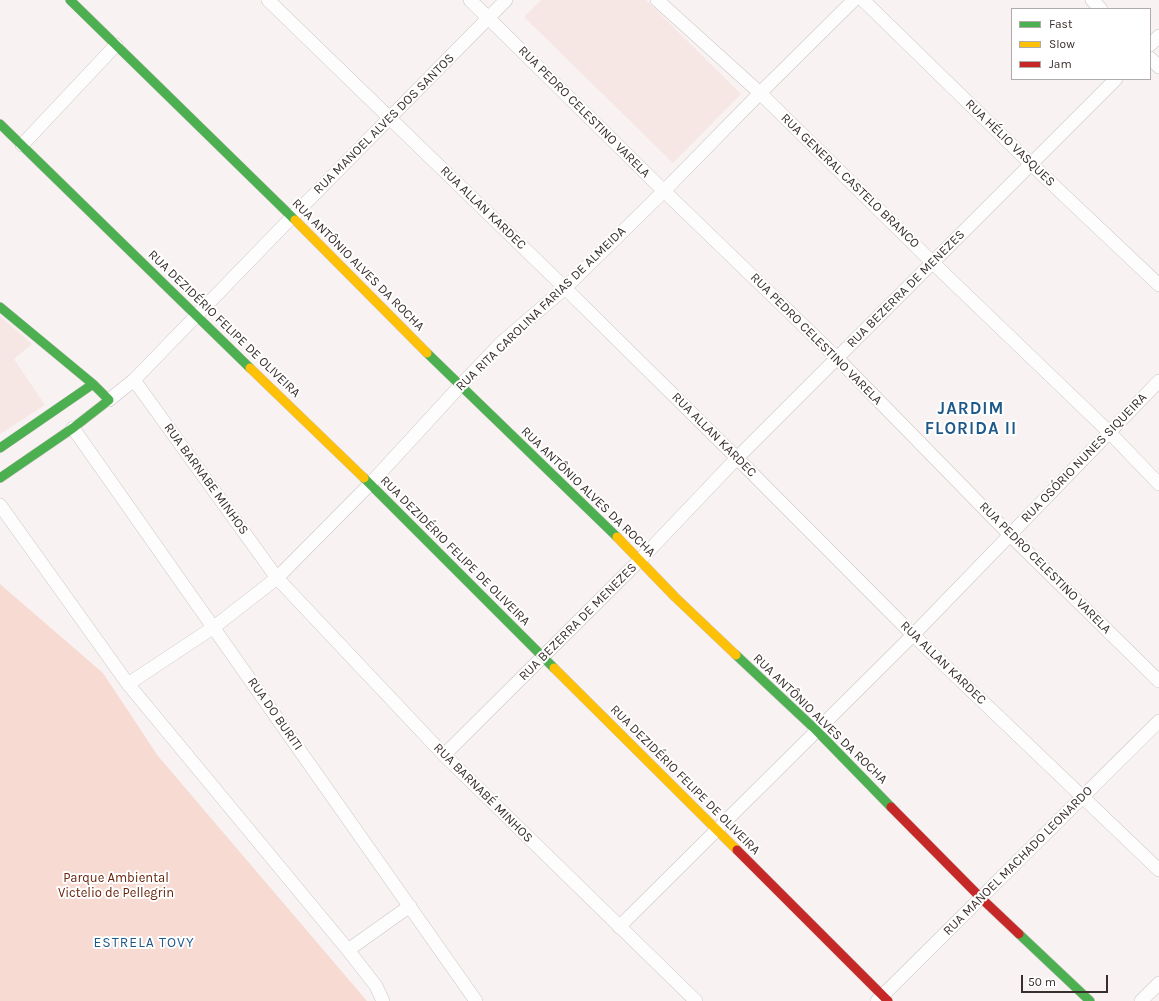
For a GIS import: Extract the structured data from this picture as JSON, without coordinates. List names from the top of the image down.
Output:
{
  "streets": {
    "street": [
      "RUA PEDRO CELESTINO VARELA",
      "RUA MANOEL ALVES DOS SANTOS",
      "RUA HÉLIO VASQUES",
      "RUA GENERAL CASTELO BRANCO",
      "RUA ALLAN KARDEC",
      "RUA ANTÔNIO ALVES DA ROCHA",
      "RUA BEZERRA DE MENEZES",
      "RUA RITA CAROLINA FARIAS DE ALMEIDA",
      "RUA DEZIDÉRIO FELIPE DE OLIVEIRA",
      "RUA OSÓRIO NUNES SIQUEIRA",
      "RUA BARNABE MINHOS",
      "RUA DO BURITI",
      "RUA BARNABÉ MINHOS",
      "RUA MANOEL MACHADO LEONARDO"
    ]
  },
  "crossings": [
    ["RUA PEDRO CELESTINO VARELA", "RUA MANOEL ALVES DOS SANTOS"],
    ["RUA PEDRO CELESTINO VARELA", "RUA BEZERRA DE MENEZES"],
    ["RUA PEDRO CELESTINO VARELA", "RUA RITA CAROLINA FARIAS DE ALMEIDA"],
    ["RUA PEDRO CELESTINO VARELA", "RUA OSÓRIO NUNES SIQUEIRA"],
    ["RUA MANOEL ALVES DOS SANTOS", "RUA ALLAN KARDEC"],
    ["RUA MANOEL ALVES DOS SANTOS", "RUA ANTÔNIO ALVES DA ROCHA"],
    ["RUA MANOEL ALVES DOS SANTOS", "RUA DEZIDÉRIO FELIPE DE OLIVEIRA"],
    ["RUA MANOEL ALVES DOS SANTOS", "RUA BARNABE MINHOS"],
    ["RUA HÉLIO VASQUES", "RUA BEZERRA DE MENEZES"],
    ["RUA GENERAL CASTELO BRANCO", "RUA BEZERRA DE MENEZES"],
    ["RUA GENERAL CASTELO BRANCO", "RUA RITA CAROLINA FARIAS DE ALMEIDA"],
    ["RUA GENERAL CASTELO BRANCO", "RUA OSÓRIO NUNES SIQUEIRA"],
    ["RUA ALLAN KARDEC", "RUA BEZERRA DE MENEZES"],
    ["RUA ALLAN KARDEC", "RUA RITA CAROLINA FARIAS DE ALMEIDA"],
    ["RUA ALLAN KARDEC", "RUA OSÓRIO NUNES SIQUEIRA"],
    ["RUA ALLAN KARDEC", "RUA MANOEL MACHADO LEONARDO"],
    ["RUA ANTÔNIO ALVES DA ROCHA", "RUA BEZERRA DE MENEZES"],
    ["RUA ANTÔNIO ALVES DA ROCHA", "RUA RITA CAROLINA FARIAS DE ALMEIDA"],
    ["RUA ANTÔNIO ALVES DA ROCHA", "RUA OSÓRIO NUNES SIQUEIRA"],
    ["RUA ANTÔNIO ALVES DA ROCHA", "RUA MANOEL MACHADO LEONARDO"],
    ["RUA BEZERRA DE MENEZES", "RUA DEZIDÉRIO FELIPE DE OLIVEIRA"],
    ["RUA BEZERRA DE MENEZES", "RUA BARNABÉ MINHOS"],
    ["RUA RITA CAROLINA FARIAS DE ALMEIDA", "RUA DEZIDÉRIO FELIPE DE OLIVEIRA"],
    ["RUA RITA CAROLINA FARIAS DE ALMEIDA", "RUA BARNABE MINHOS"],
    ["RUA RITA CAROLINA FARIAS DE ALMEIDA", "RUA DO BURITI"],
    ["RUA RITA CAROLINA FARIAS DE ALMEIDA", "RUA BARNABÉ MINHOS"],
    ["RUA DEZIDÉRIO FELIPE DE OLIVEIRA", "RUA OSÓRIO NUNES SIQUEIRA"],
    ["RUA DEZIDÉRIO FELIPE DE OLIVEIRA", "RUA MANOEL MACHADO LEONARDO"],
    ["RUA OSÓRIO NUNES SIQUEIRA", "RUA BARNABÉ MINHOS"],
    ["RUA BARNABE MINHOS", "RUA BARNABÉ MINHOS"]
  ],
  "districts": ["JARDIM FLORIDA II", "ESTRELA TOVY"],
  "parks": ["Parque Ambiental Victelio de Pellegrin"],
  "legend": ["Fast", "Slow", "Jam"],
  "scale_bar": "50 m"
}
